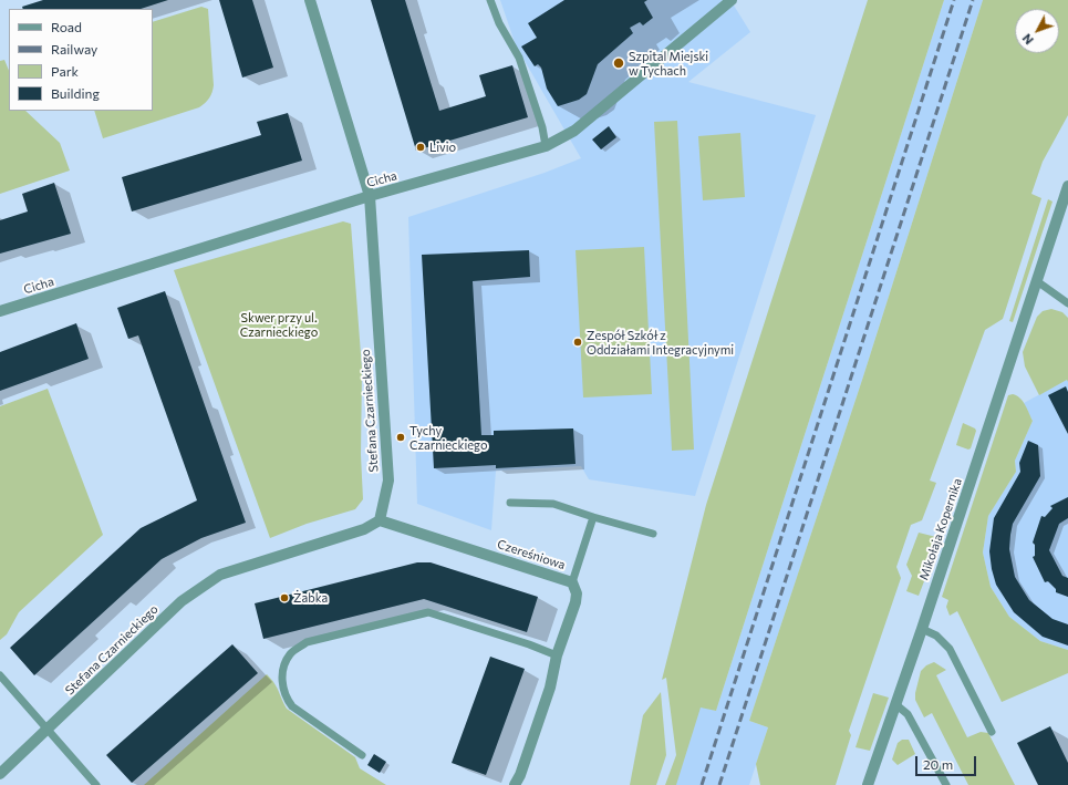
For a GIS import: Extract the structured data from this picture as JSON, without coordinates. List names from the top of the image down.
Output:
{
  "streets": {
    "street": [
      "Cicha",
      "Stefana Czarnieckiego",
      "Mikołaja Kopernika",
      "Czereśniowa"
    ]
  },
  "crossings": [
    ["Cicha", "Stefana Czarnieckiego"],
    ["Stefana Czarnieckiego", "Czereśniowa"]
  ],
  "parks": ["Skwer przy ul. Czarnieckiego"],
  "places": [
    "Szpital Miejski w Tychach",
    "Livio",
    "Zespół Szkół z Oddziałami Integracyjnymi",
    "Tychy Czarnieckiego",
    "Żabka"
  ],
  "legend": [
    "Road",
    "Railway",
    "Park",
    "Building"
  ],
  "scale_bar": "20 m",
  "north": "bottom left"
}
